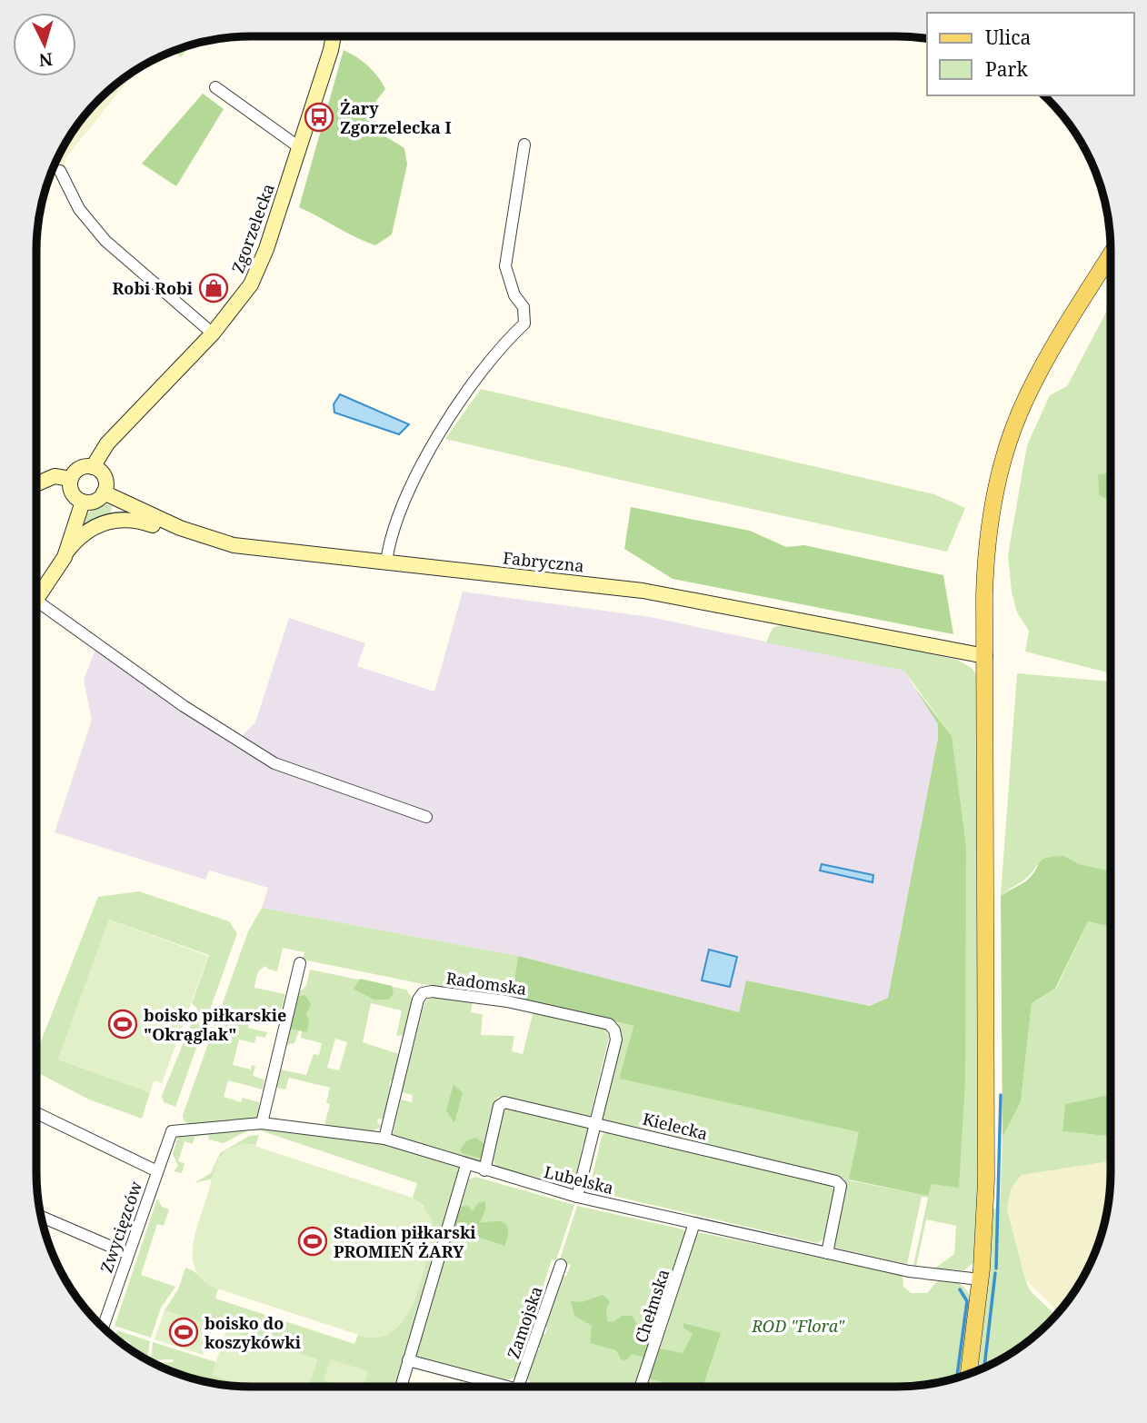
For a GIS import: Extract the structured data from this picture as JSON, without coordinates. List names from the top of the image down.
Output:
{
  "streets": {
    "street": [
      "Zgorzelecka",
      "Fabryczna",
      "Radomska",
      "Kielecka",
      "Lubelska",
      "Zwycięzców",
      "Chełmska",
      "Zamojska"
    ]
  },
  "crossings": [
    ["Zgorzelecka", "Fabryczna"],
    ["Radomska", "Kielecka"],
    ["Radomska", "Lubelska"],
    ["Kielecka", "Lubelska"],
    ["Lubelska", "Zwycięzców"],
    ["Lubelska", "Chełmska"]
  ],
  "parks": ["ROD \"Flora\""],
  "places": {
    "bus stop": ["Żary Zgorzelecka I"],
    "shop": ["Robi Robi"],
    "sports": ["boisko piłkarskie \"Okrąglak\"", "Stadion piłkarski PROMIEŃ ŻARY", "boisko do koszykówki"]
  },
  "legend": ["Ulica", "Park"],
  "north": "bottom"
}
